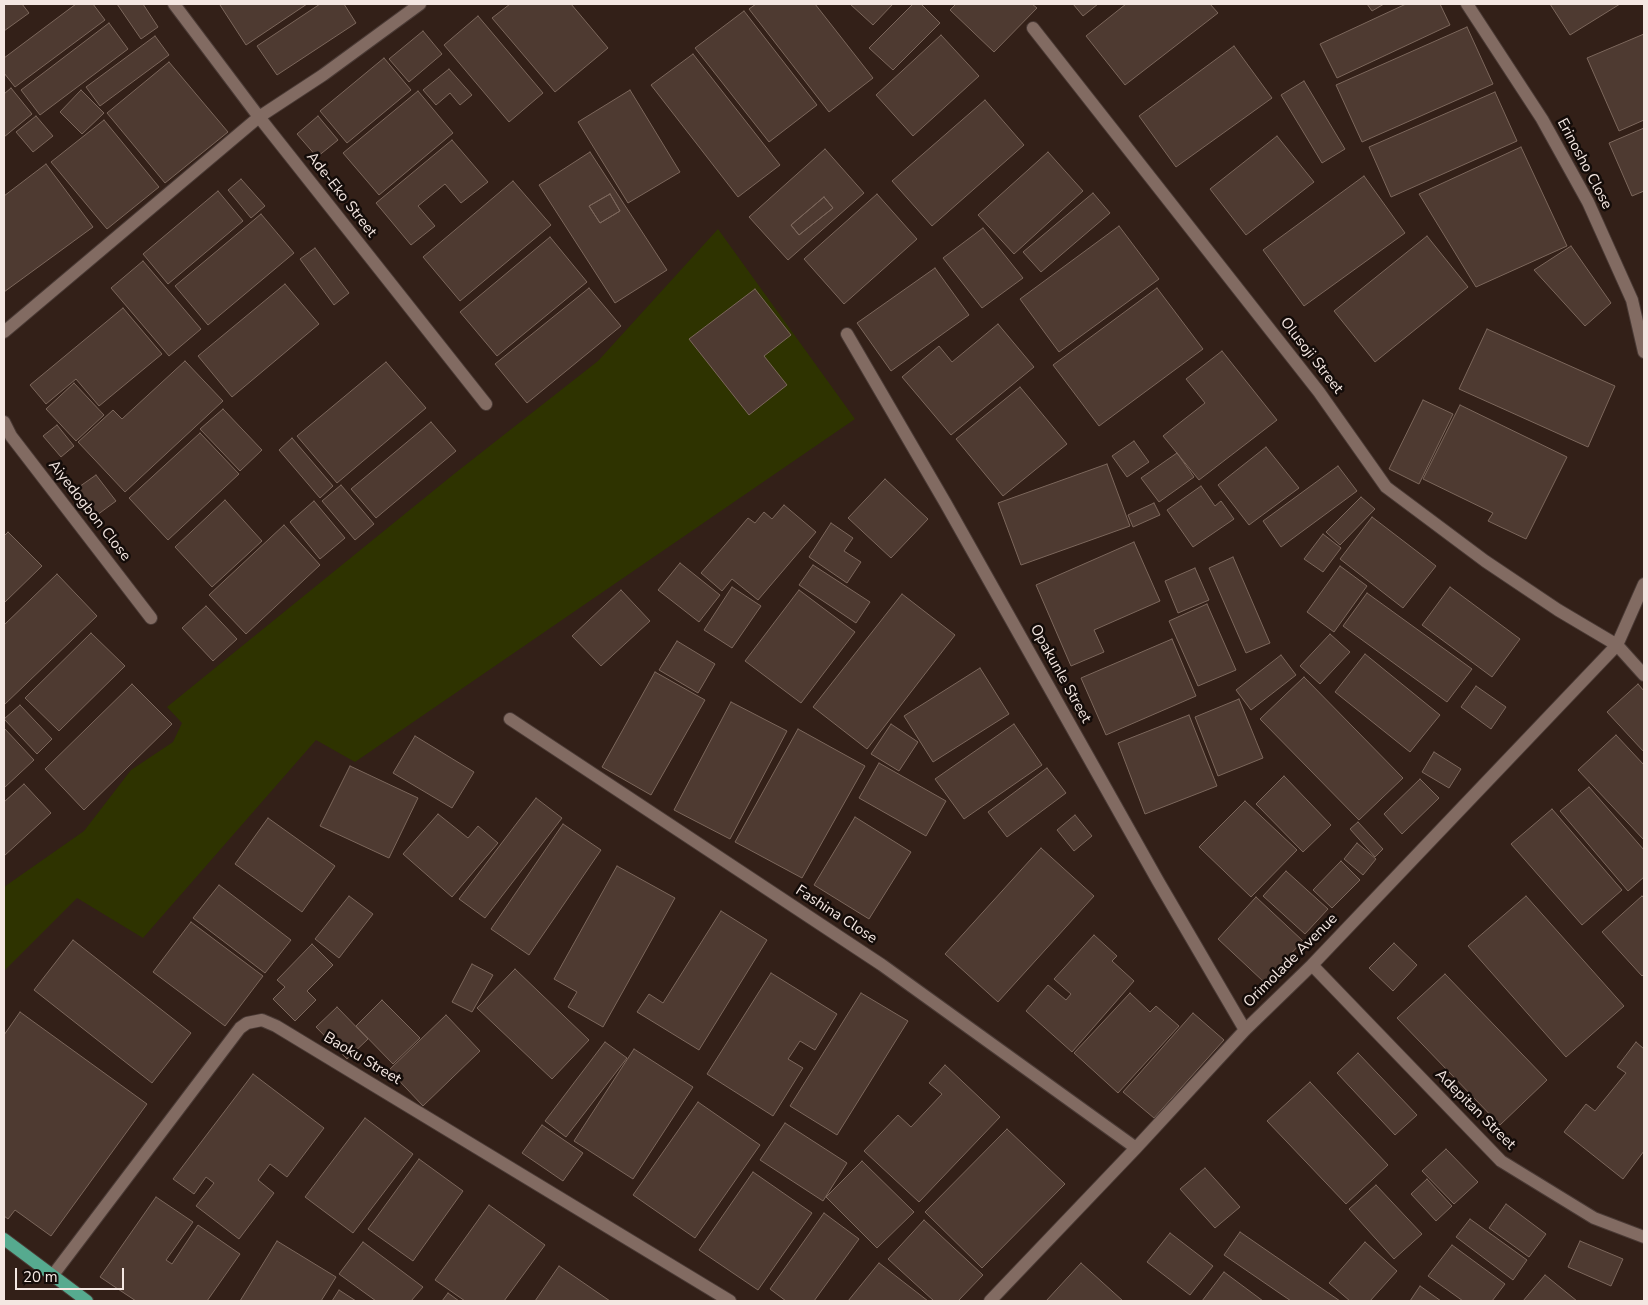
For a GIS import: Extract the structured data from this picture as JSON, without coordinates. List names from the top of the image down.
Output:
{
  "streets": {
    "street": [
      "Erinosho Close",
      "Ade-Eko Street",
      "Olusoji Street",
      "Aiyedogbon Close",
      "Opakunle Street",
      "Fashina Close",
      "Orimolade Avenue",
      "Baoku Street",
      "Adepitan Street"
    ]
  },
  "crossings": [
    ["Olusoji Street", "Orimolade Avenue"],
    ["Opakunle Street", "Orimolade Avenue"],
    ["Fashina Close", "Orimolade Avenue"],
    ["Orimolade Avenue", "Adepitan Street"]
  ],
  "scale_bar": "20 m"
}
